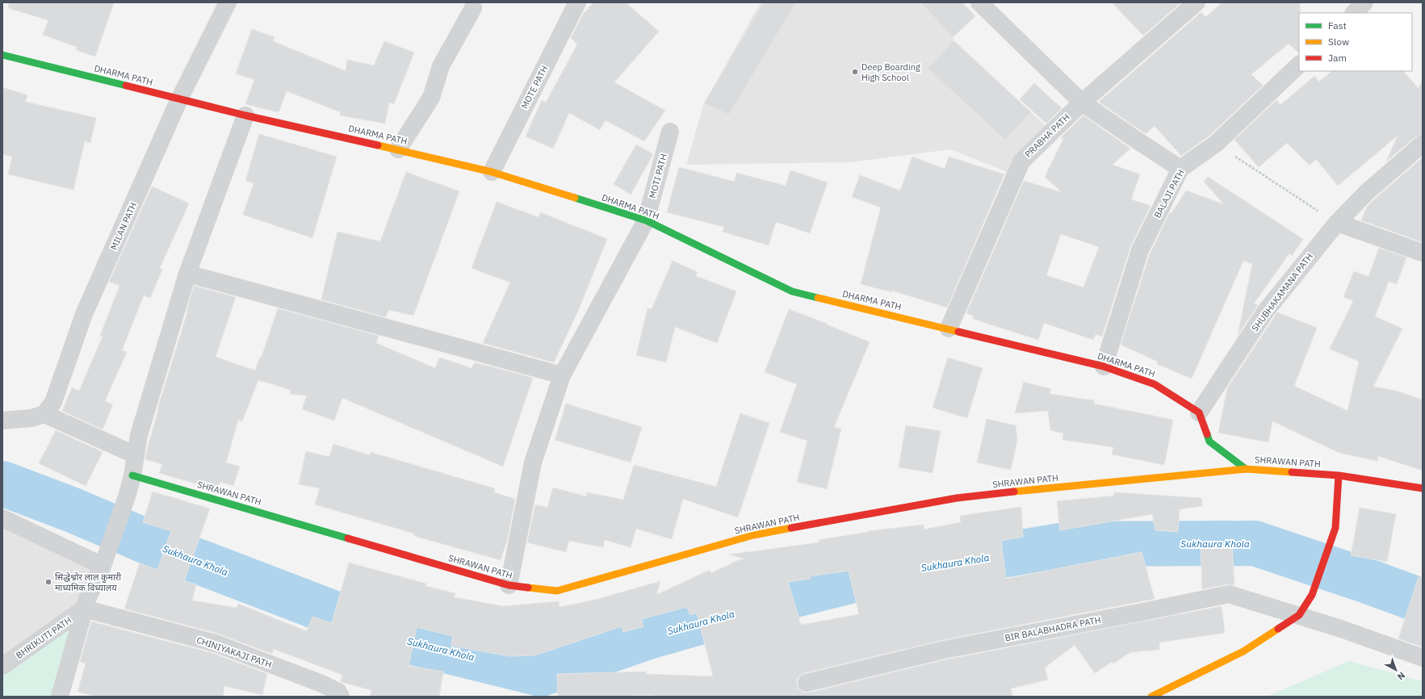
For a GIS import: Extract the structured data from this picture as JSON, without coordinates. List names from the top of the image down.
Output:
{
  "streets": {
    "street": [
      "DHARMA PATH",
      "MOTE PATH",
      "PRABHA PATH",
      "MOTI PATH",
      "BALAJI PATH",
      "MILAN PATH",
      "SHUBHAKAMANA PATH",
      "SHRAWAN PATH",
      "BIR BALABHADRA PATH",
      "BHRIKUTI PATH",
      "CHINIYAKAJI PATH"
    ]
  },
  "crossings": [
    ["DHARMA PATH", "MOTE PATH"],
    ["DHARMA PATH", "PRABHA PATH"],
    ["DHARMA PATH", "MOTI PATH"],
    ["DHARMA PATH", "BALAJI PATH"],
    ["DHARMA PATH", "MILAN PATH"],
    ["DHARMA PATH", "SHUBHAKAMANA PATH"],
    ["MOTI PATH", "SHRAWAN PATH"],
    ["BHRIKUTI PATH", "CHINIYAKAJI PATH"]
  ],
  "water": ["Sukhaura Khola"],
  "places": ["Deep Boarding High School", "सिद्धेश्वोर लाल कुमारी माध्यमिक विध्यालय"],
  "legend": ["Fast", "Slow", "Jam"],
  "north": "bottom right"
}
